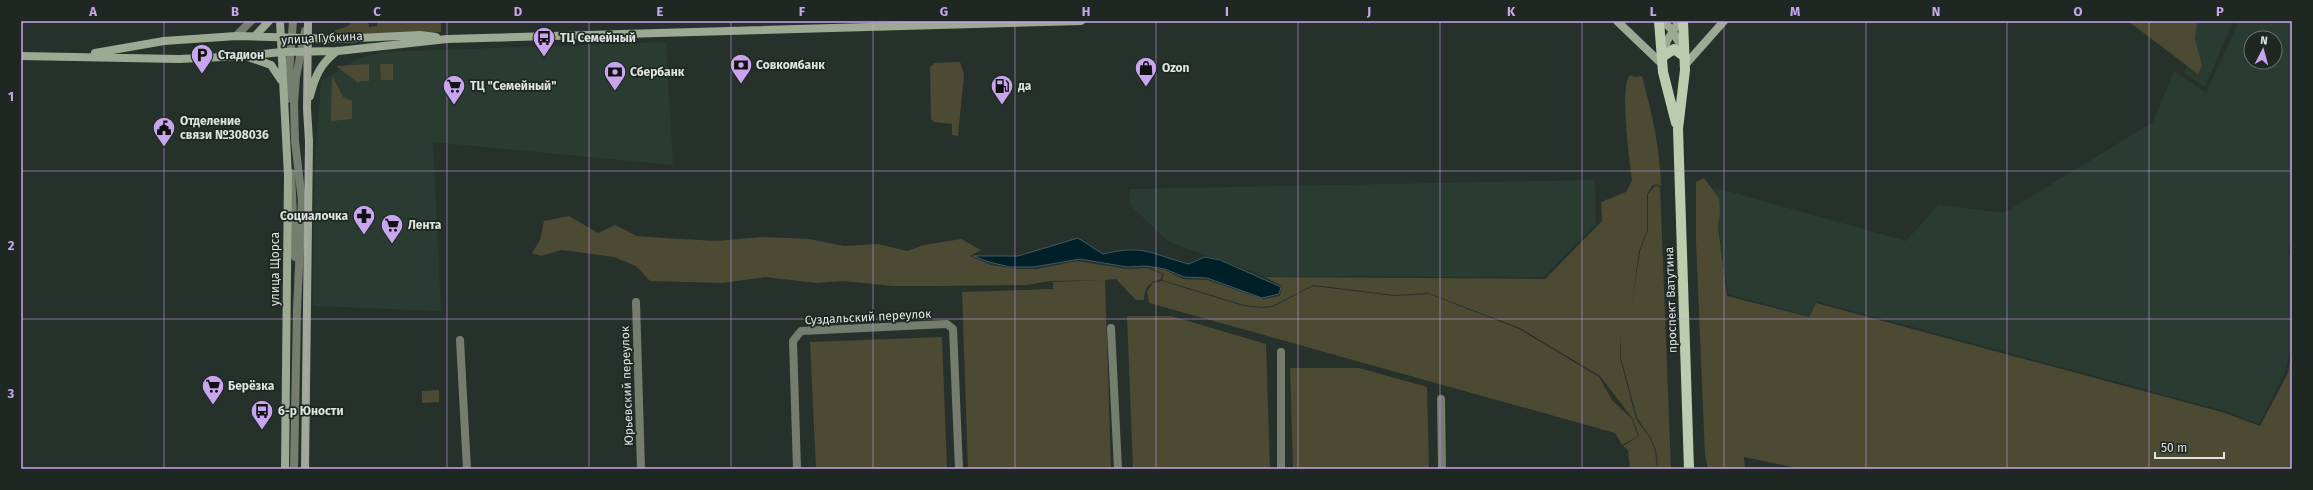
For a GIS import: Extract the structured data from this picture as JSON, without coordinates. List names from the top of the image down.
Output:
{
  "streets": {
    "main road": ["улица Губкина", "улица Щорса", "проспект Ватутина"],
    "street": ["Суздальский переулок", "Юрьевский переулок"]
  },
  "crossings": [
    ["улица Губкина", "улица Щорса"]
  ],
  "places": {
    "bus stop": ["ТЦ Семейный", "б-р Юности"],
    "parking": ["Стадион"],
    "bank": ["Совкомбанк", "Сбербанк"],
    "shop": ["Ozon"],
    "supermarket": ["ТЦ \"Семейный\"", "Лента", "Берёзка"],
    "fuel station": ["да"],
    "public building": ["Отделение связи №308036"],
    "pharmacy": ["Социалочка"]
  },
  "scale_bar": "50 m",
  "north": "top",
  "grid": {
    "columns": [
      "A",
      "B",
      "C",
      "D",
      "E",
      "F",
      "G",
      "H",
      "I",
      "J",
      "K",
      "L",
      "M",
      "N",
      "O",
      "P"
    ],
    "rows": ["1", "2", "3"]
  }
}
